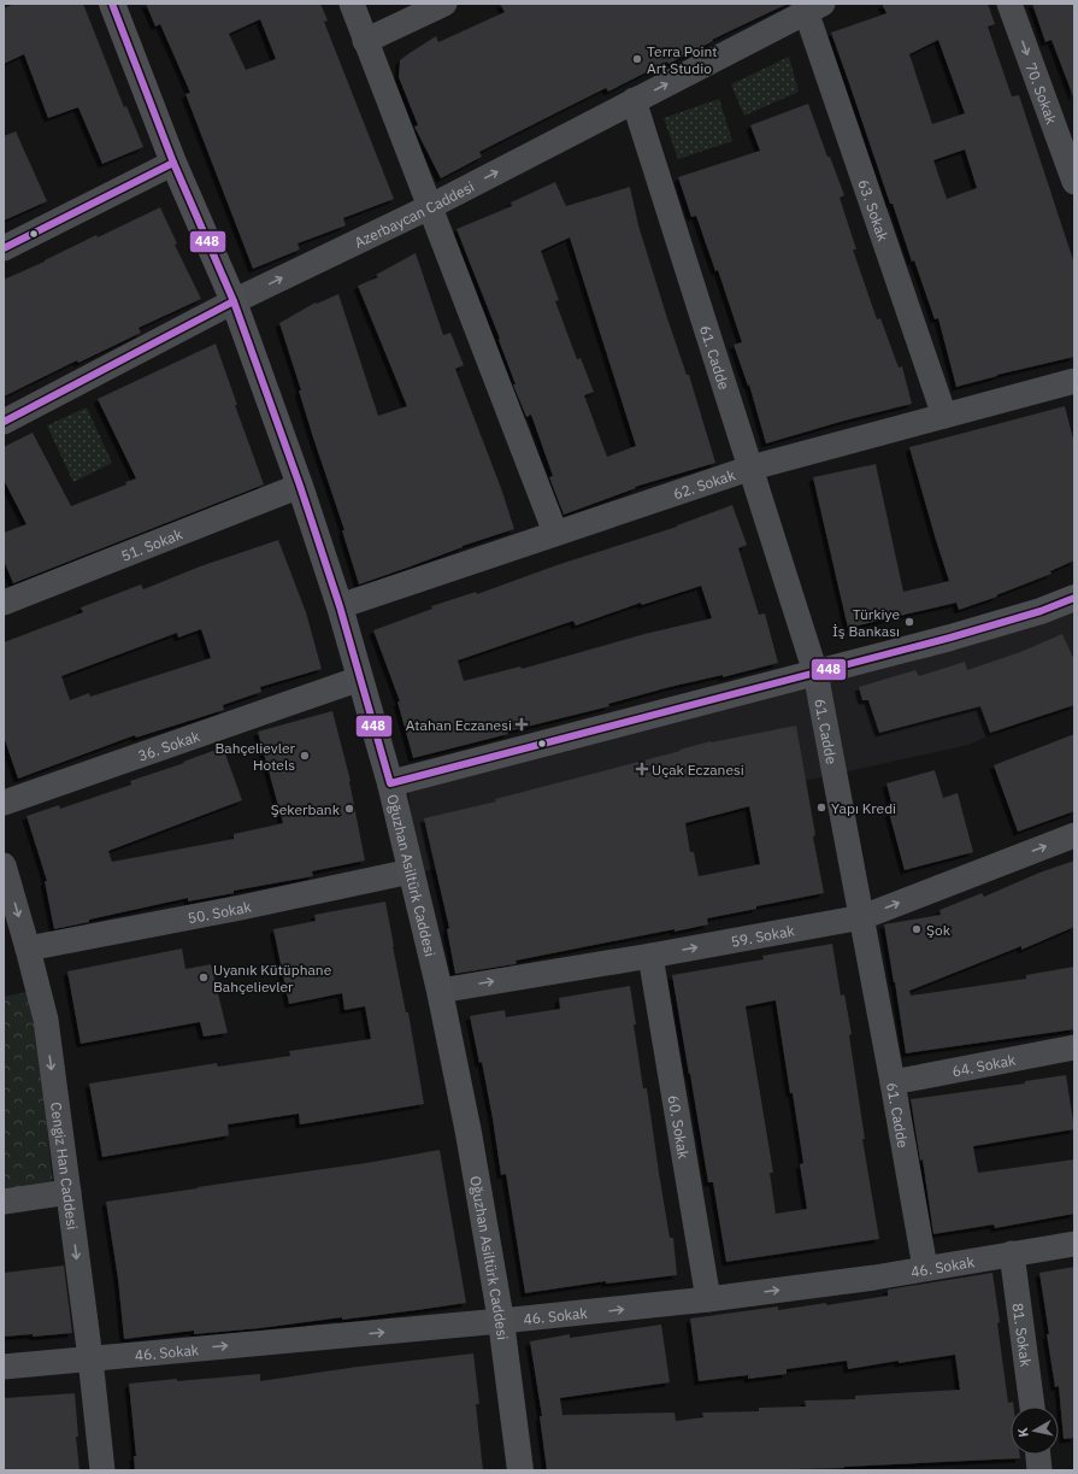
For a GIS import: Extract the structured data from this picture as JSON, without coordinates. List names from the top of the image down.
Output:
{
  "streets": {
    "main road": ["Oğuzhan Asiltürk Caddesi"],
    "street": [
      "70. Sokak",
      "63. Sokak",
      "Azerbaycan Caddesi",
      "61. Cadde",
      "62. Sokak",
      "51. Sokak",
      "36. Sokak",
      "50. Sokak",
      "59. Sokak",
      "64. Sokak",
      "60. Sokak",
      "Cengiz Han Caddesi",
      "46. Sokak",
      "81. Sokak"
    ]
  },
  "crossings": [
    ["63. Sokak", "Azerbaycan Caddesi"],
    ["63. Sokak", "62. Sokak"],
    ["Azerbaycan Caddesi", "61. Cadde"],
    ["Azerbaycan Caddesi", "Oğuzhan Asiltürk Caddesi"],
    ["61. Cadde", "62. Sokak"],
    ["61. Cadde", "59. Sokak"],
    ["61. Cadde", "64. Sokak"],
    ["61. Cadde", "46. Sokak"],
    ["62. Sokak", "Oğuzhan Asiltürk Caddesi"],
    ["51. Sokak", "Oğuzhan Asiltürk Caddesi"],
    ["36. Sokak", "Oğuzhan Asiltürk Caddesi"],
    ["Oğuzhan Asiltürk Caddesi", "50. Sokak"],
    ["Oğuzhan Asiltürk Caddesi", "59. Sokak"],
    ["Oğuzhan Asiltürk Caddesi", "46. Sokak"],
    ["50. Sokak", "Cengiz Han Caddesi"],
    ["59. Sokak", "60. Sokak"],
    ["60. Sokak", "46. Sokak"],
    ["Cengiz Han Caddesi", "46. Sokak"],
    ["46. Sokak", "81. Sokak"]
  ],
  "one_way": [
    "70. Sokak",
    "Azerbaycan Caddesi",
    "59. Sokak",
    "Cengiz Han Caddesi",
    "46. Sokak"
  ],
  "places": {
    "other": [
      "Terra Point Art Studio",
      "Türkiye İş Bankası",
      "Bahçelievler Hotels",
      "Yapı Kredi",
      "Şekerbank",
      "Şok",
      "Uyanık Kütüphane Bahçelievler"
    ],
    "health": ["Atahan Eczanesi", "Uçak Eczanesi"]
  },
  "lines": ["transit line 448"],
  "north": "left"
}
